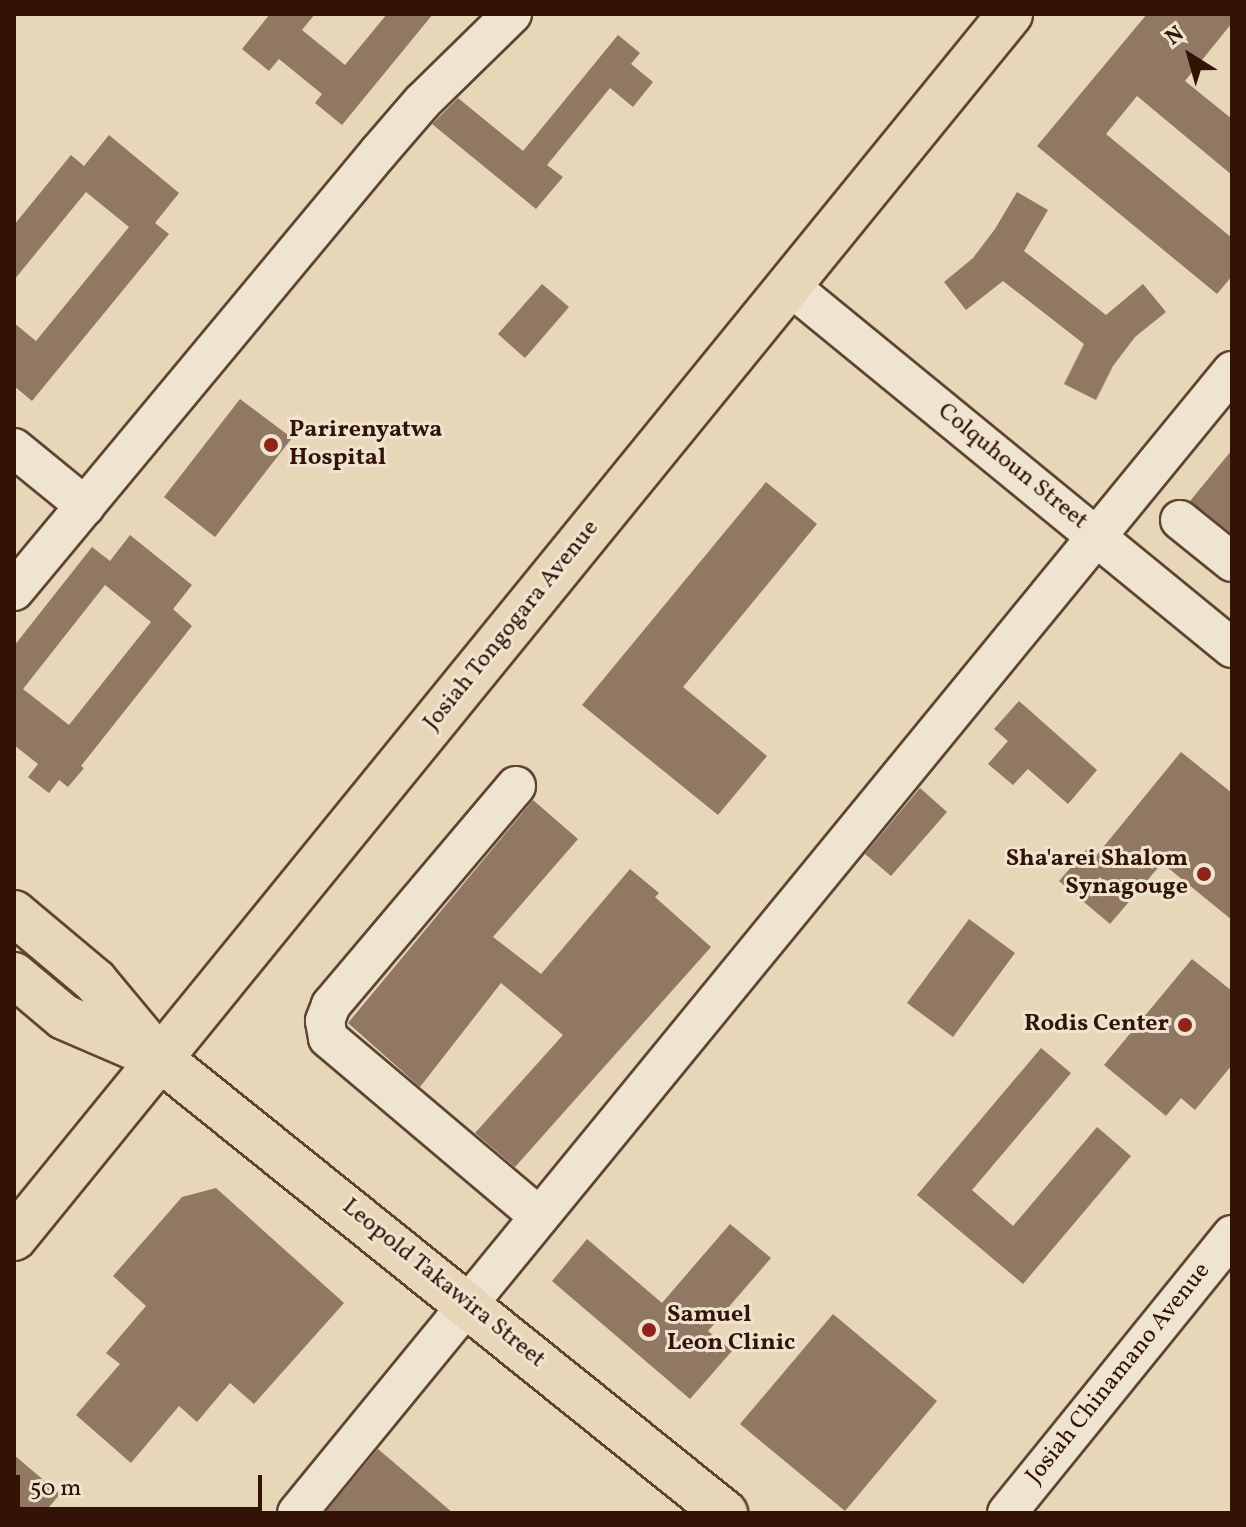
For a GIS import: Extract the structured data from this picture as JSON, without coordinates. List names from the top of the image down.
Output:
{
  "streets": {
    "main road": ["Josiah Tongogara Avenue", "Leopold Takawira Street"],
    "street": ["Colquhoun Street", "Josiah Chinamano Avenue"]
  },
  "crossings": [
    ["Colquhoun Street", "Josiah Tongogara Avenue"],
    ["Josiah Tongogara Avenue", "Leopold Takawira Street"]
  ],
  "places": [
    "Parirenyatwa Hospital",
    "Sha'arei Shalom Synagouge",
    "Rodis Center",
    "Samuel Leon Clinic"
  ],
  "scale_bar": "50 m",
  "north": "top left"
}
